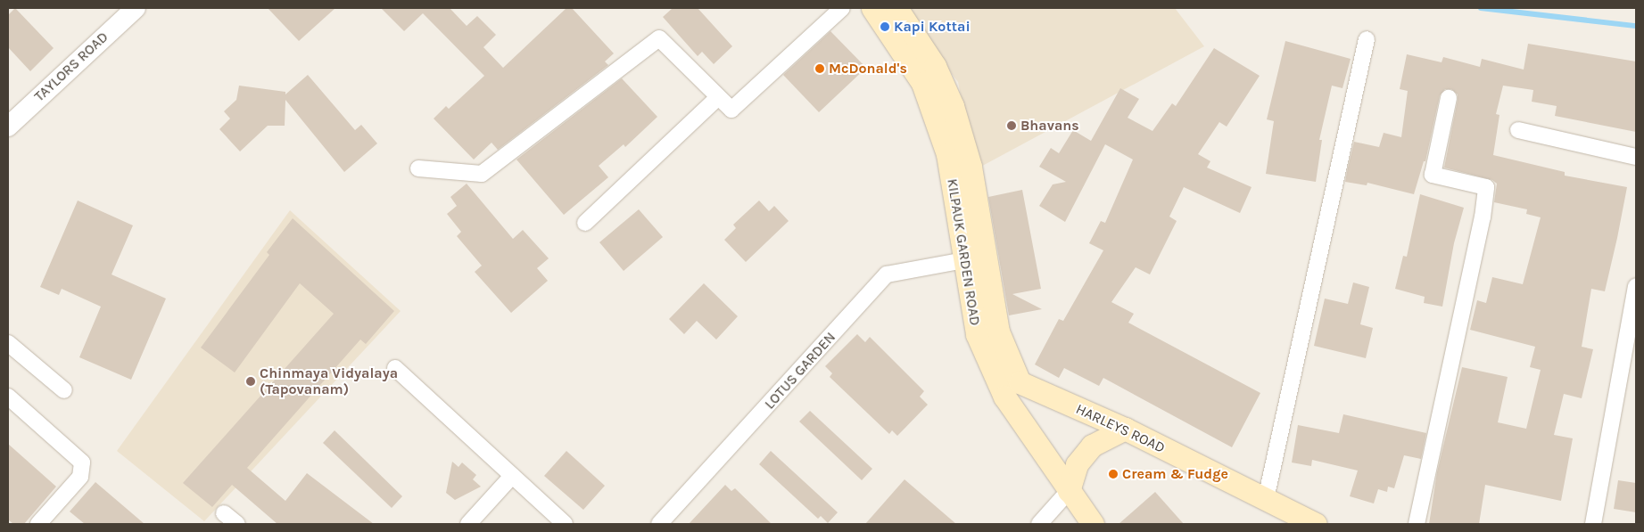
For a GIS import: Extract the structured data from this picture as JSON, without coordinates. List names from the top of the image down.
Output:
{
  "streets": {
    "main road": ["KILPAUK GARDEN ROAD", "HARLEYS ROAD"],
    "street": ["TAYLORS ROAD", "LOTUS GARDEN"]
  },
  "crossings": [
    ["KILPAUK GARDEN ROAD", "LOTUS GARDEN"]
  ],
  "places": [
    "Kapi Kottai",
    "McDonald's",
    "Bhavans",
    "Chinmaya Vidyalaya (Tapovanam)",
    "Cream & Fudge"
  ]
}
